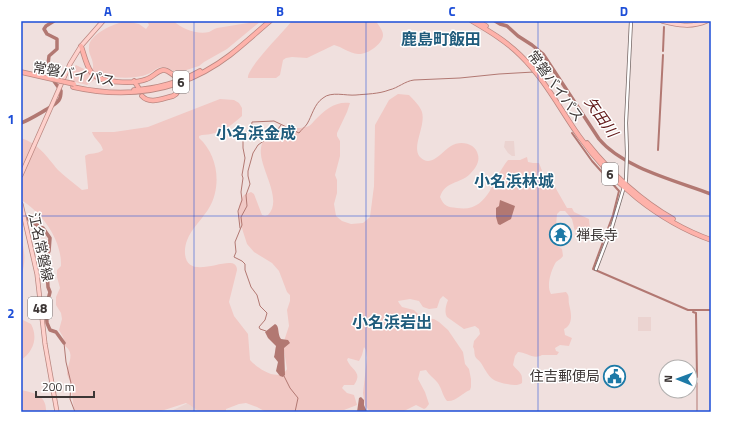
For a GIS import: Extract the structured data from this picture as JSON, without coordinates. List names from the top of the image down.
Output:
{
  "streets": {
    "highway": ["常磐バイパス", "6"],
    "main road": ["江名常磐線", "48"]
  },
  "districts": [
    "鹿島町飯田",
    "小名浜金成",
    "小名浜林城",
    "小名浜岩出"
  ],
  "water": ["矢田川"],
  "places": {
    "temple": ["禅長寺"],
    "public building": ["住吉郵便局"]
  },
  "scale_bar": "200 m",
  "north": "left",
  "grid": {
    "columns": [
      "A",
      "B",
      "C",
      "D"
    ],
    "rows": ["1", "2"]
  }
}
